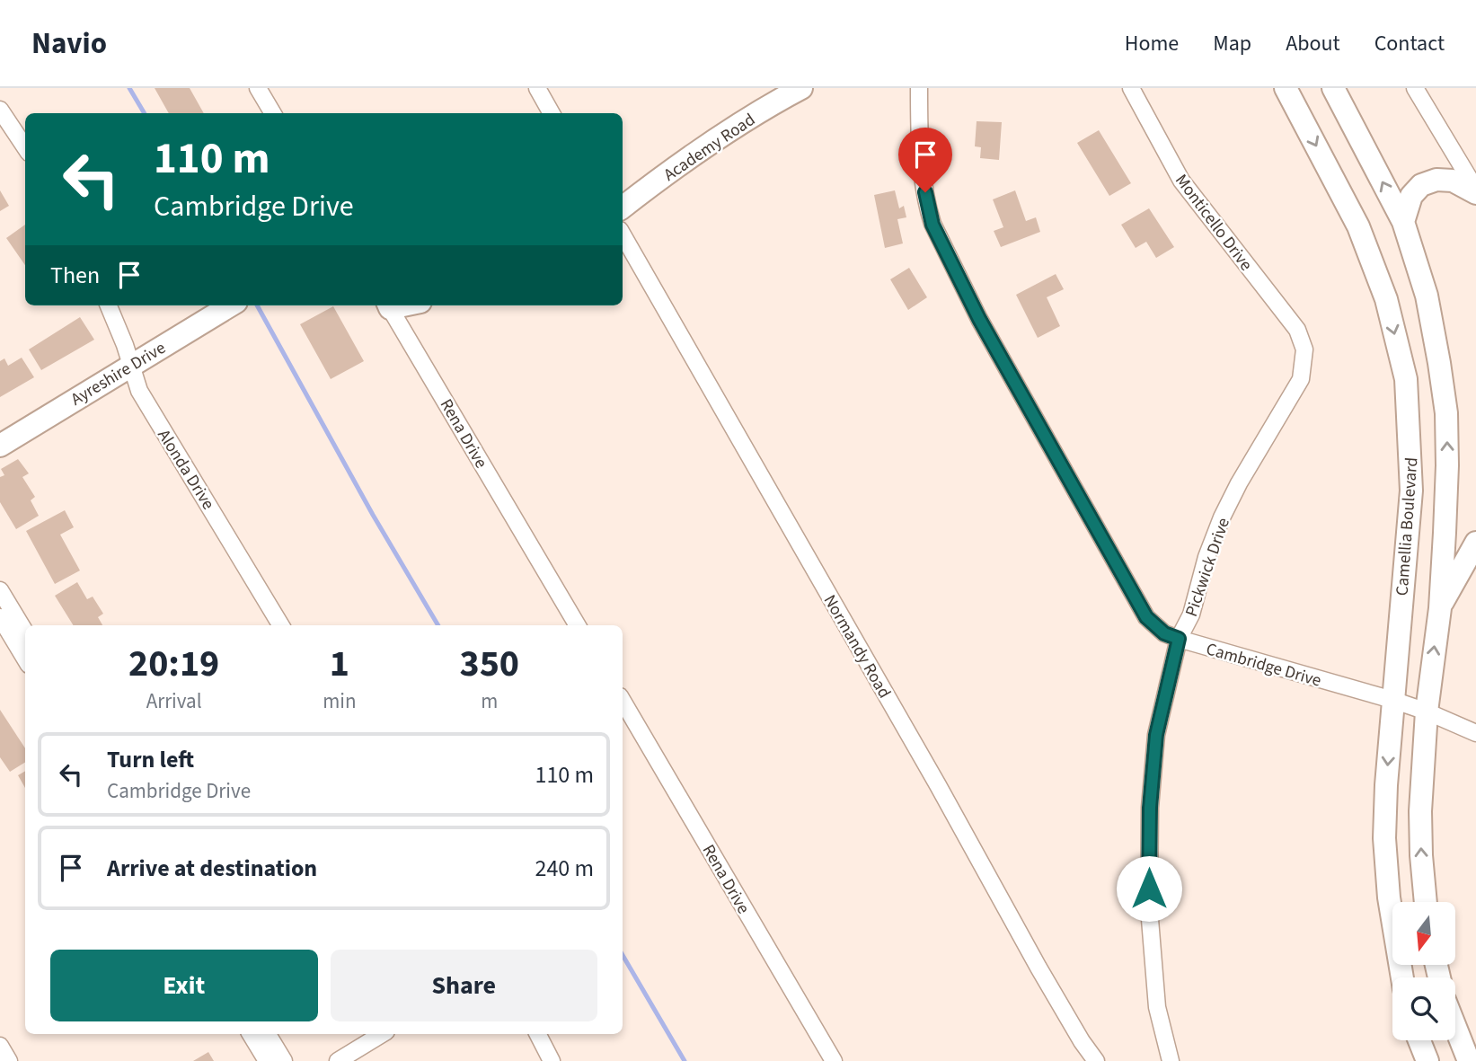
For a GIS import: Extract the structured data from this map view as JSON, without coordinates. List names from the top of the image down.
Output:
{
  "streets": {
    "main road": ["Academy Road", "Ayreshire Drive", "Camellia Boulevard"],
    "street": [
      "Monticello Drive",
      "Rena Drive",
      "Alonda Drive",
      "Pickwick Drive",
      "Normandy Road",
      "Cambridge Drive"
    ]
  },
  "crossings": [
    ["Monticello Drive", "Pickwick Drive"],
    ["Ayreshire Drive", "Alonda Drive"],
    ["Camellia Boulevard", "Cambridge Drive"],
    ["Pickwick Drive", "Cambridge Drive"]
  ],
  "north": "bottom",
  "page": {
    "header": "Navio",
    "nav": [
      "Home",
      "Map",
      "About",
      "Contact"
    ],
    "turn": ["110 m", "Cambridge Drive"],
    "then": "Then",
    "eta": [
      "20:19",
      "Arrival",
      "1",
      "min",
      "350",
      "m"
    ],
    "list": [
      {
        "name": "Turn left",
        "note": "Cambridge Drive",
        "value": "110 m"
      },
      {
        "name": "Arrive at destination",
        "value": "240 m"
      }
    ],
    "buttons": ["Exit", "Share"]
  }
}
